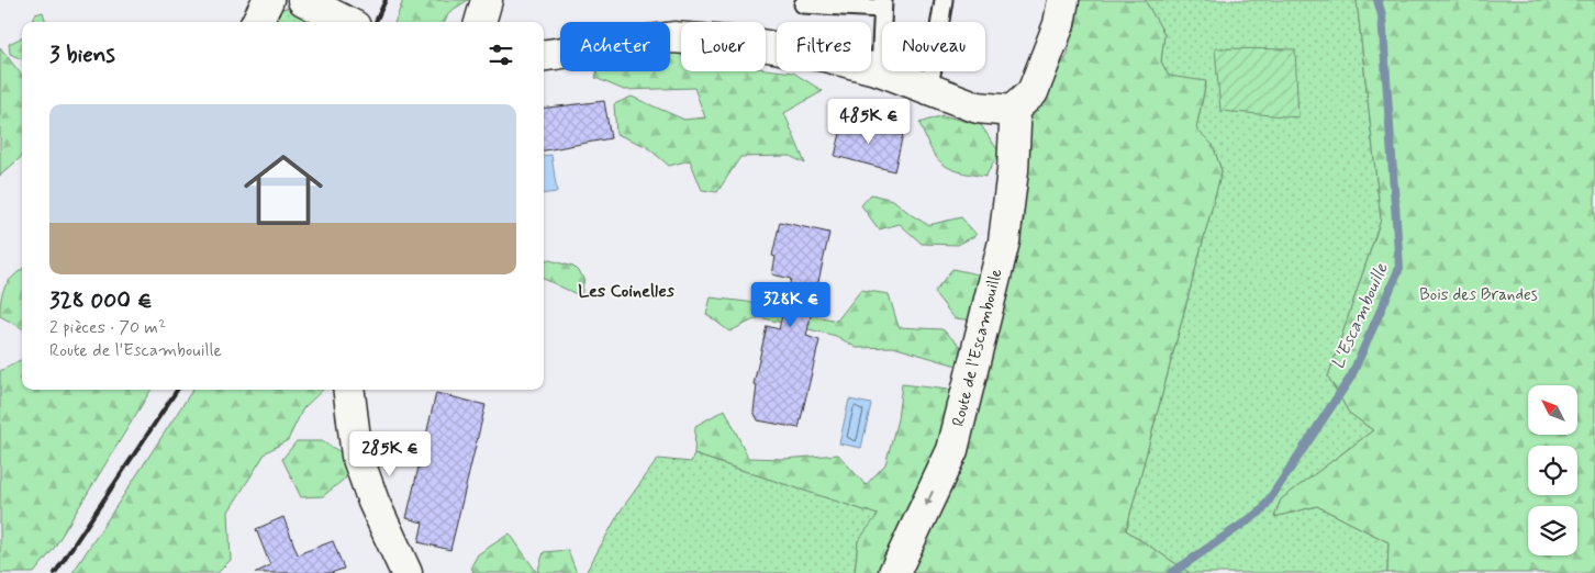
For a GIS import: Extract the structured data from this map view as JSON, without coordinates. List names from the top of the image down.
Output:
{
  "streets": {
    "street": ["Route de l'Escambouille"]
  },
  "one_way": ["Route de l'Escambouille"],
  "districts": ["Les Coinelles"],
  "water": ["L'Escambouille"],
  "parks": ["Bois des Brandes"],
  "north": "top left",
  "page": {
    "chip": [
      "Acheter",
      "Louer",
      "Filtres",
      "Nouveau"
    ],
    "heading": "3 biens",
    "list": [
      {
        "name": "328 000 €",
        "note": "2 pièces · 70 m² · Route de l'Escambouille"
      }
    ],
    "price": ["485K €", "328K €", "285K €"]
  }
}
